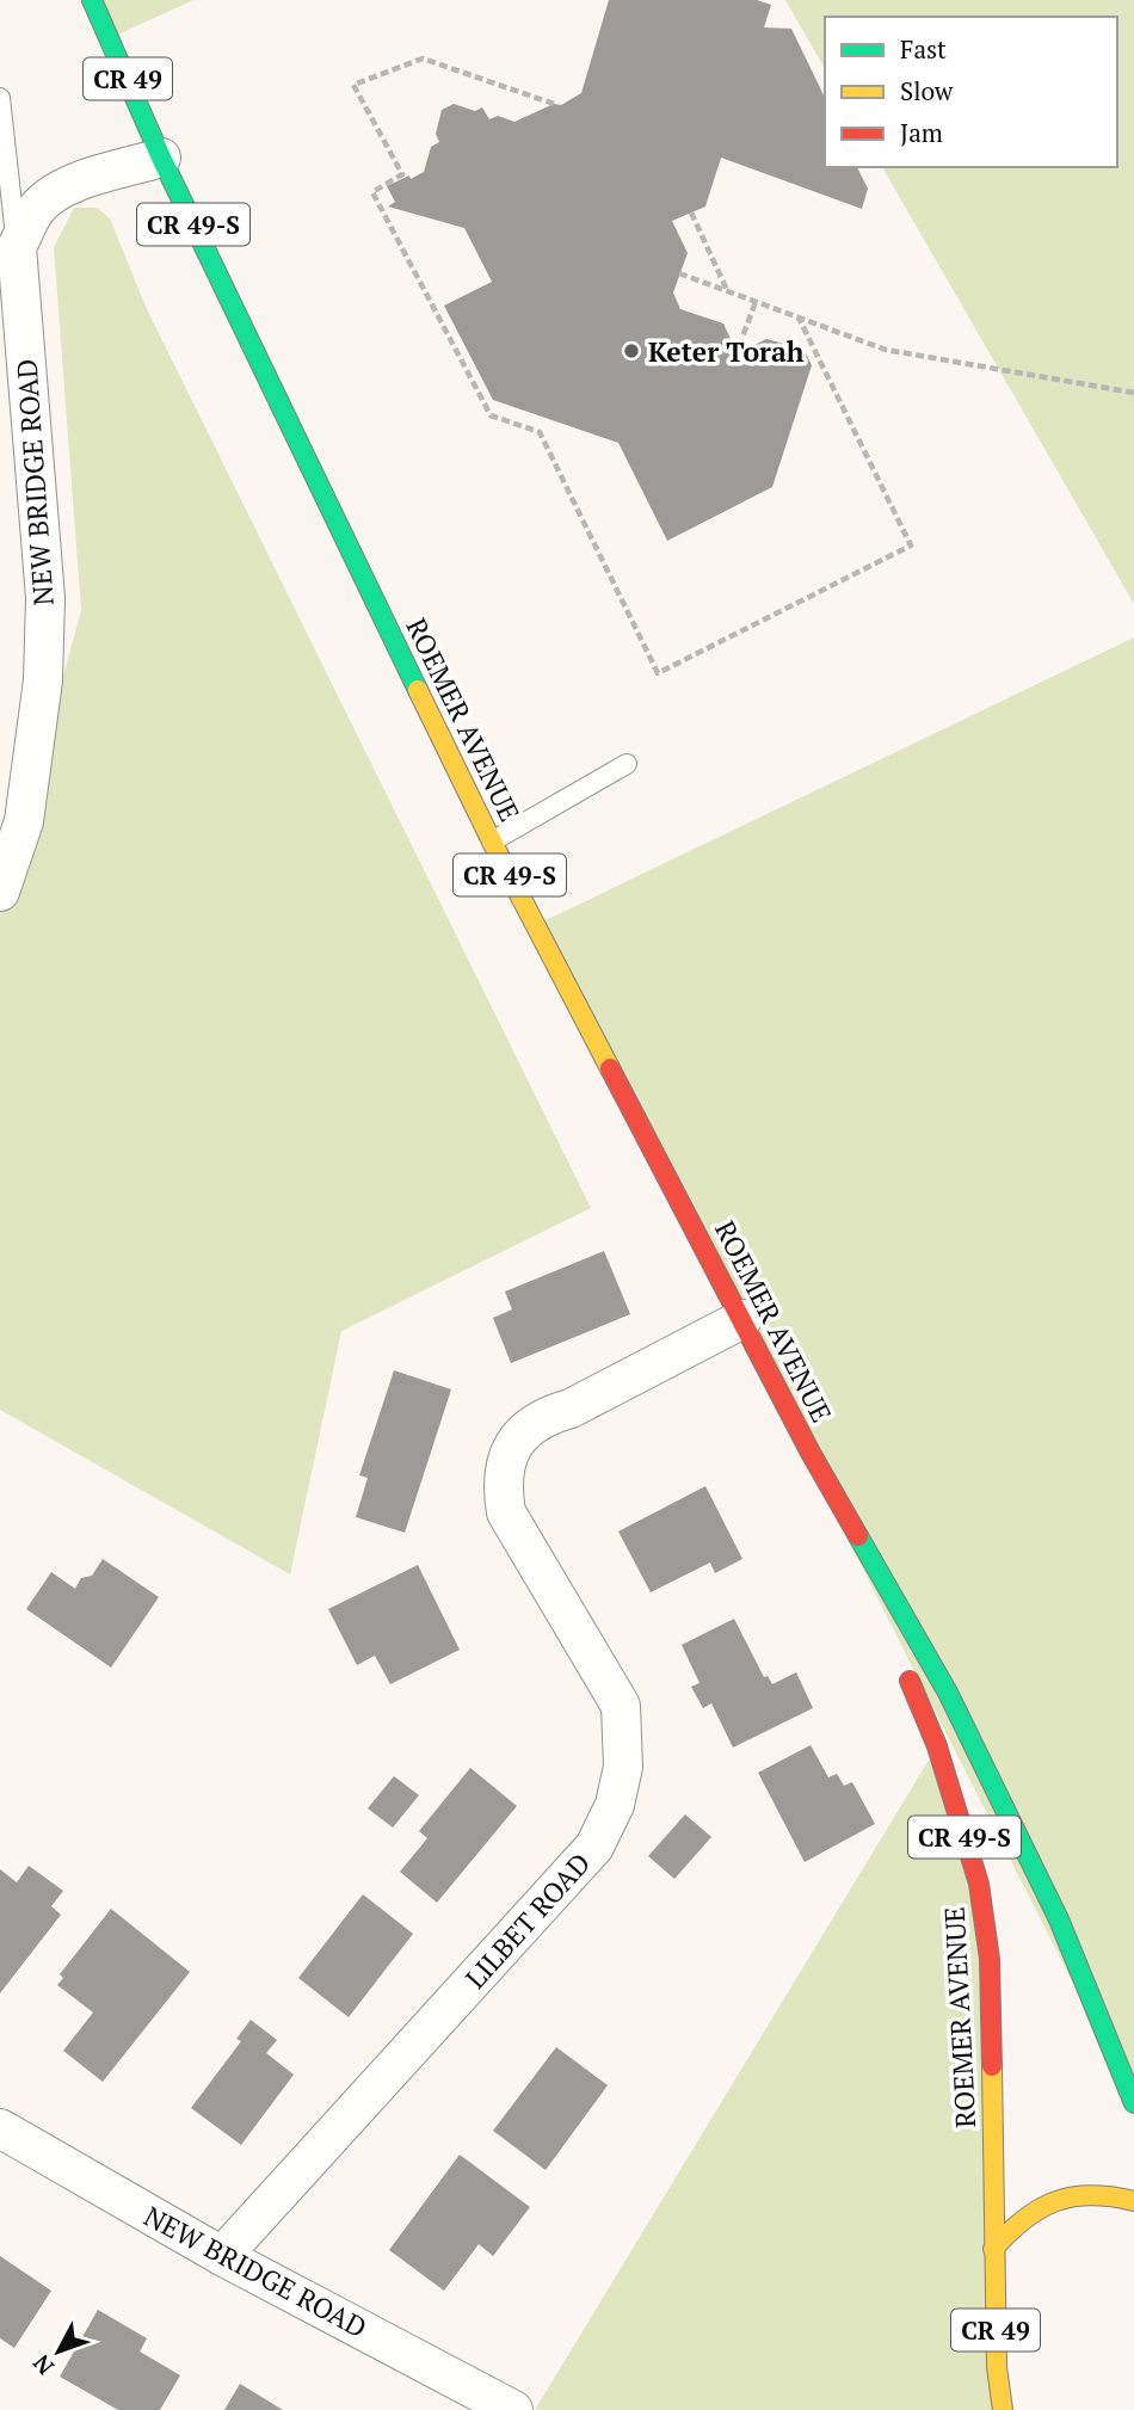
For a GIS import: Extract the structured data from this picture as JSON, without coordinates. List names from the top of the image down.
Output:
{
  "streets": {
    "main road": ["CR 49", "CR 49-S", "ROEMER AVENUE"],
    "street": ["NEW BRIDGE ROAD", "LILBET ROAD"]
  },
  "crossings": [
    ["NEW BRIDGE ROAD", "LILBET ROAD"],
    ["ROEMER AVENUE", "LILBET ROAD"]
  ],
  "places": ["Keter Torah"],
  "legend": ["Fast", "Slow", "Jam"],
  "north": "bottom left"
}
